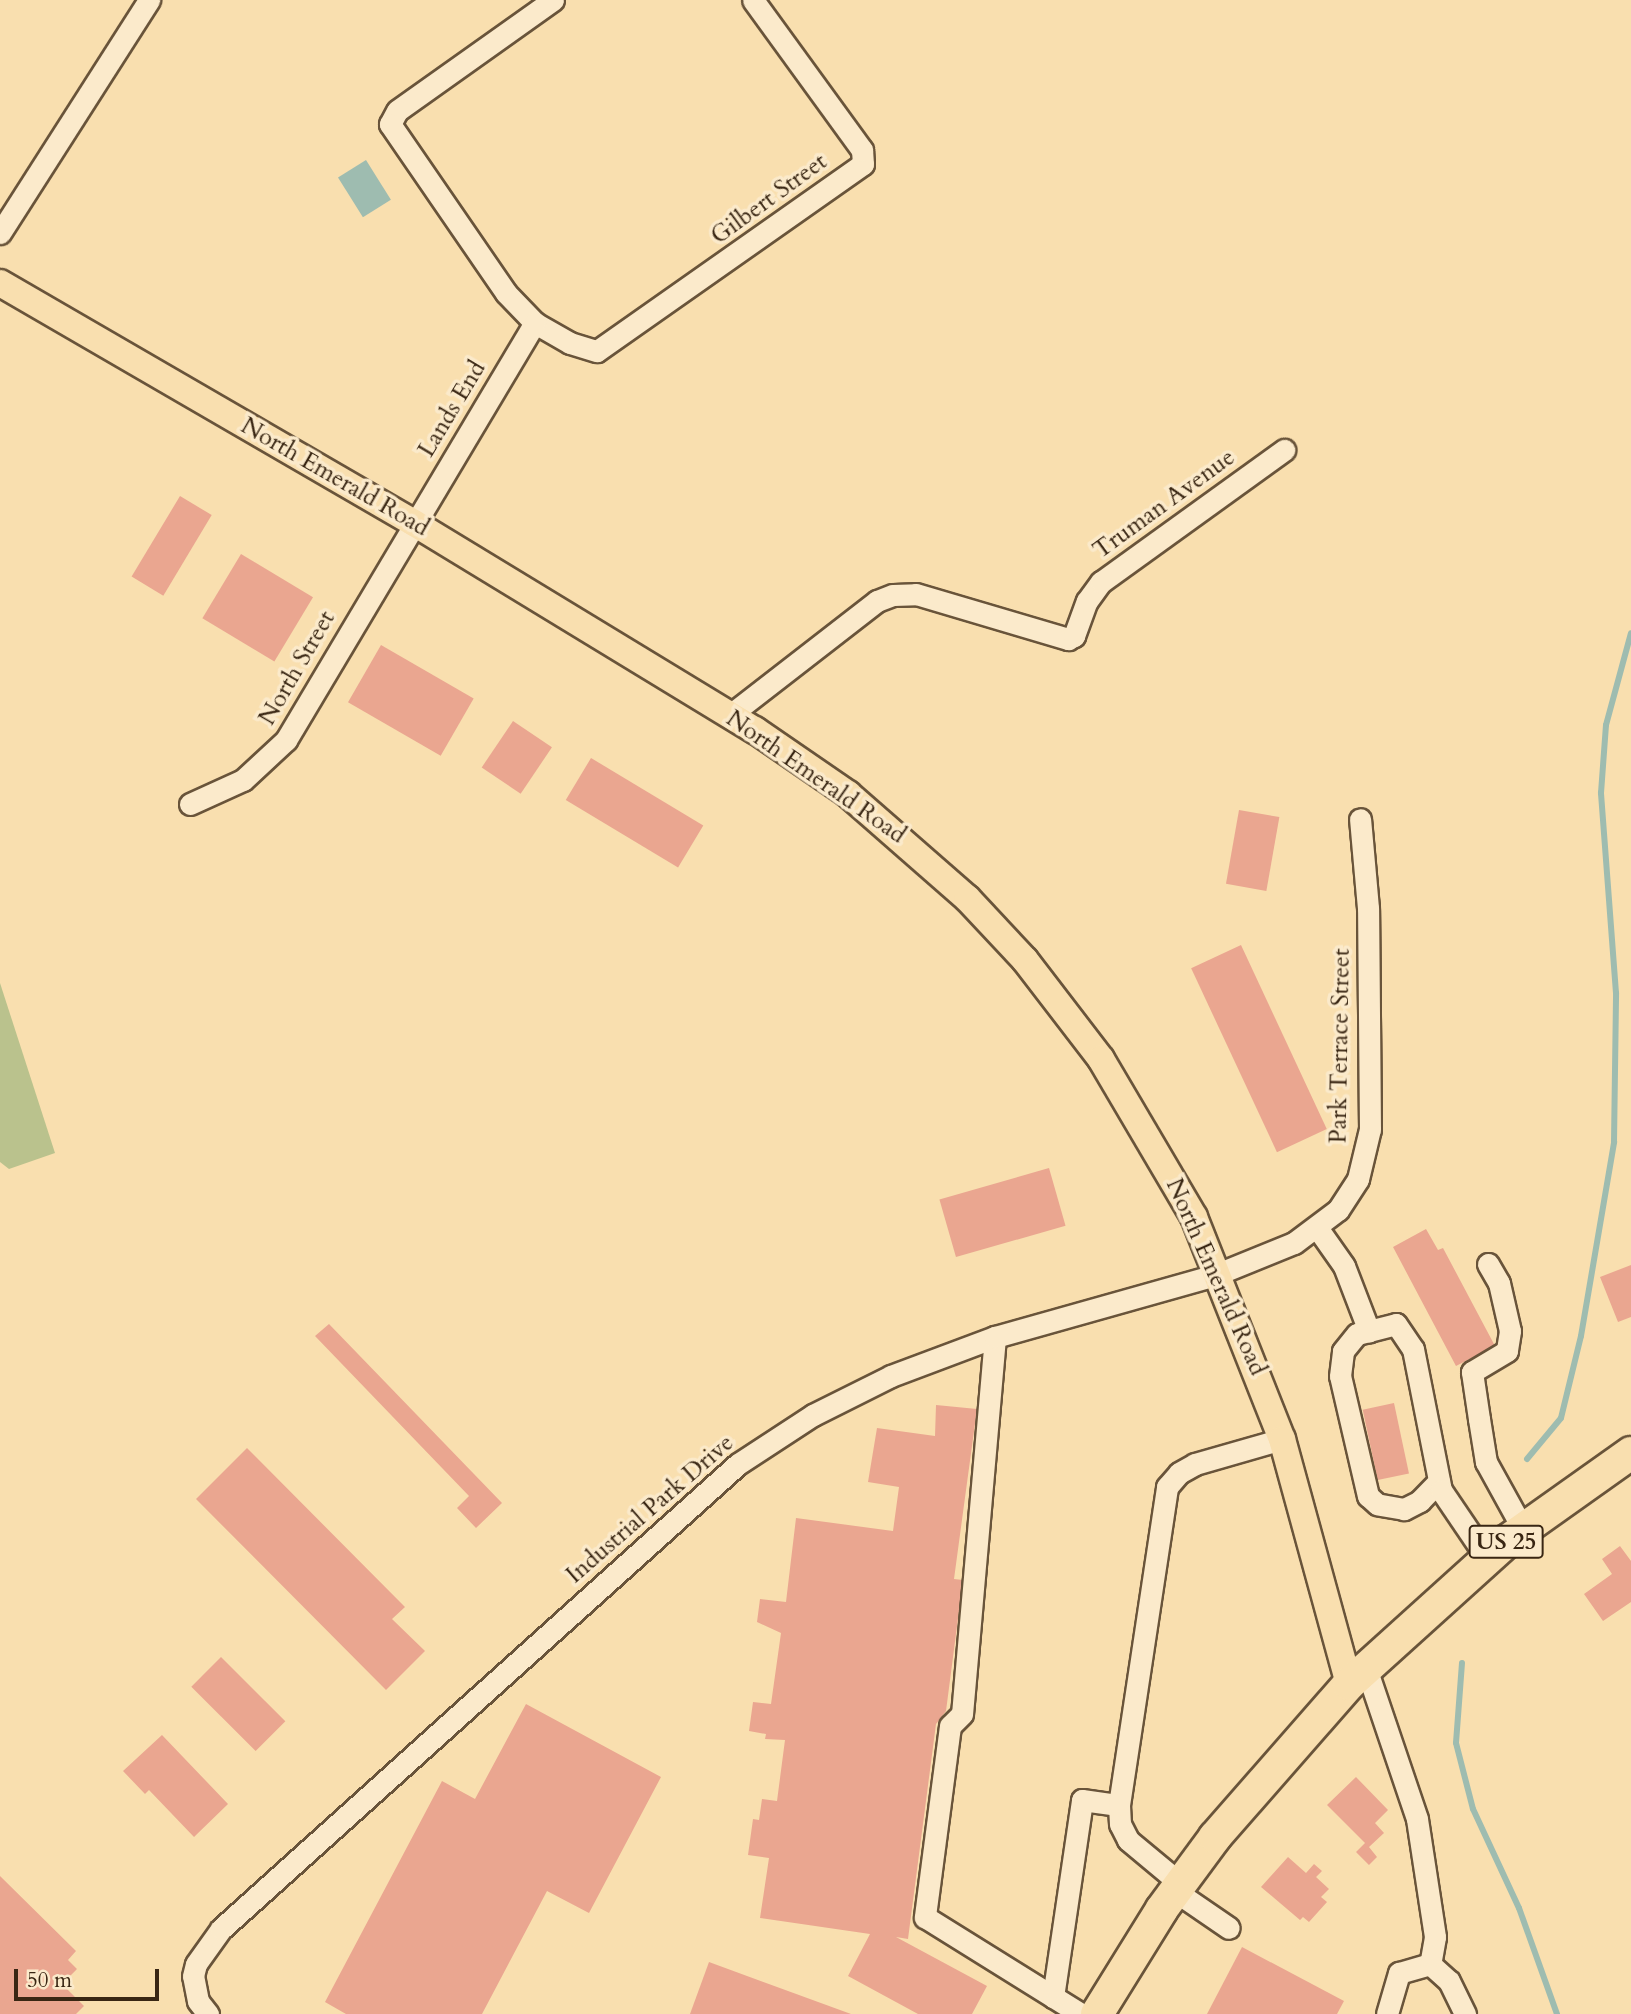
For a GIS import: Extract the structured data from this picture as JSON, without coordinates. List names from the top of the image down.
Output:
{
  "streets": {
    "highway": ["US 25"],
    "main road": ["North Emerald Road"],
    "street": [
      "Gilbert Street",
      "Lands End",
      "Truman Avenue",
      "North Street",
      "Park Terrace Street",
      "Industrial Park Drive"
    ]
  },
  "crossings": [
    ["Gilbert Street", "Lands End"],
    ["Lands End", "North Emerald Road"],
    ["Lands End", "North Street"],
    ["North Emerald Road", "Truman Avenue"],
    ["North Emerald Road", "North Street"],
    ["North Emerald Road", "Park Terrace Street"],
    ["North Emerald Road", "Industrial Park Drive"],
    ["North Emerald Road", "US 25"],
    ["Park Terrace Street", "Industrial Park Drive"]
  ],
  "scale_bar": "50 m"
}
